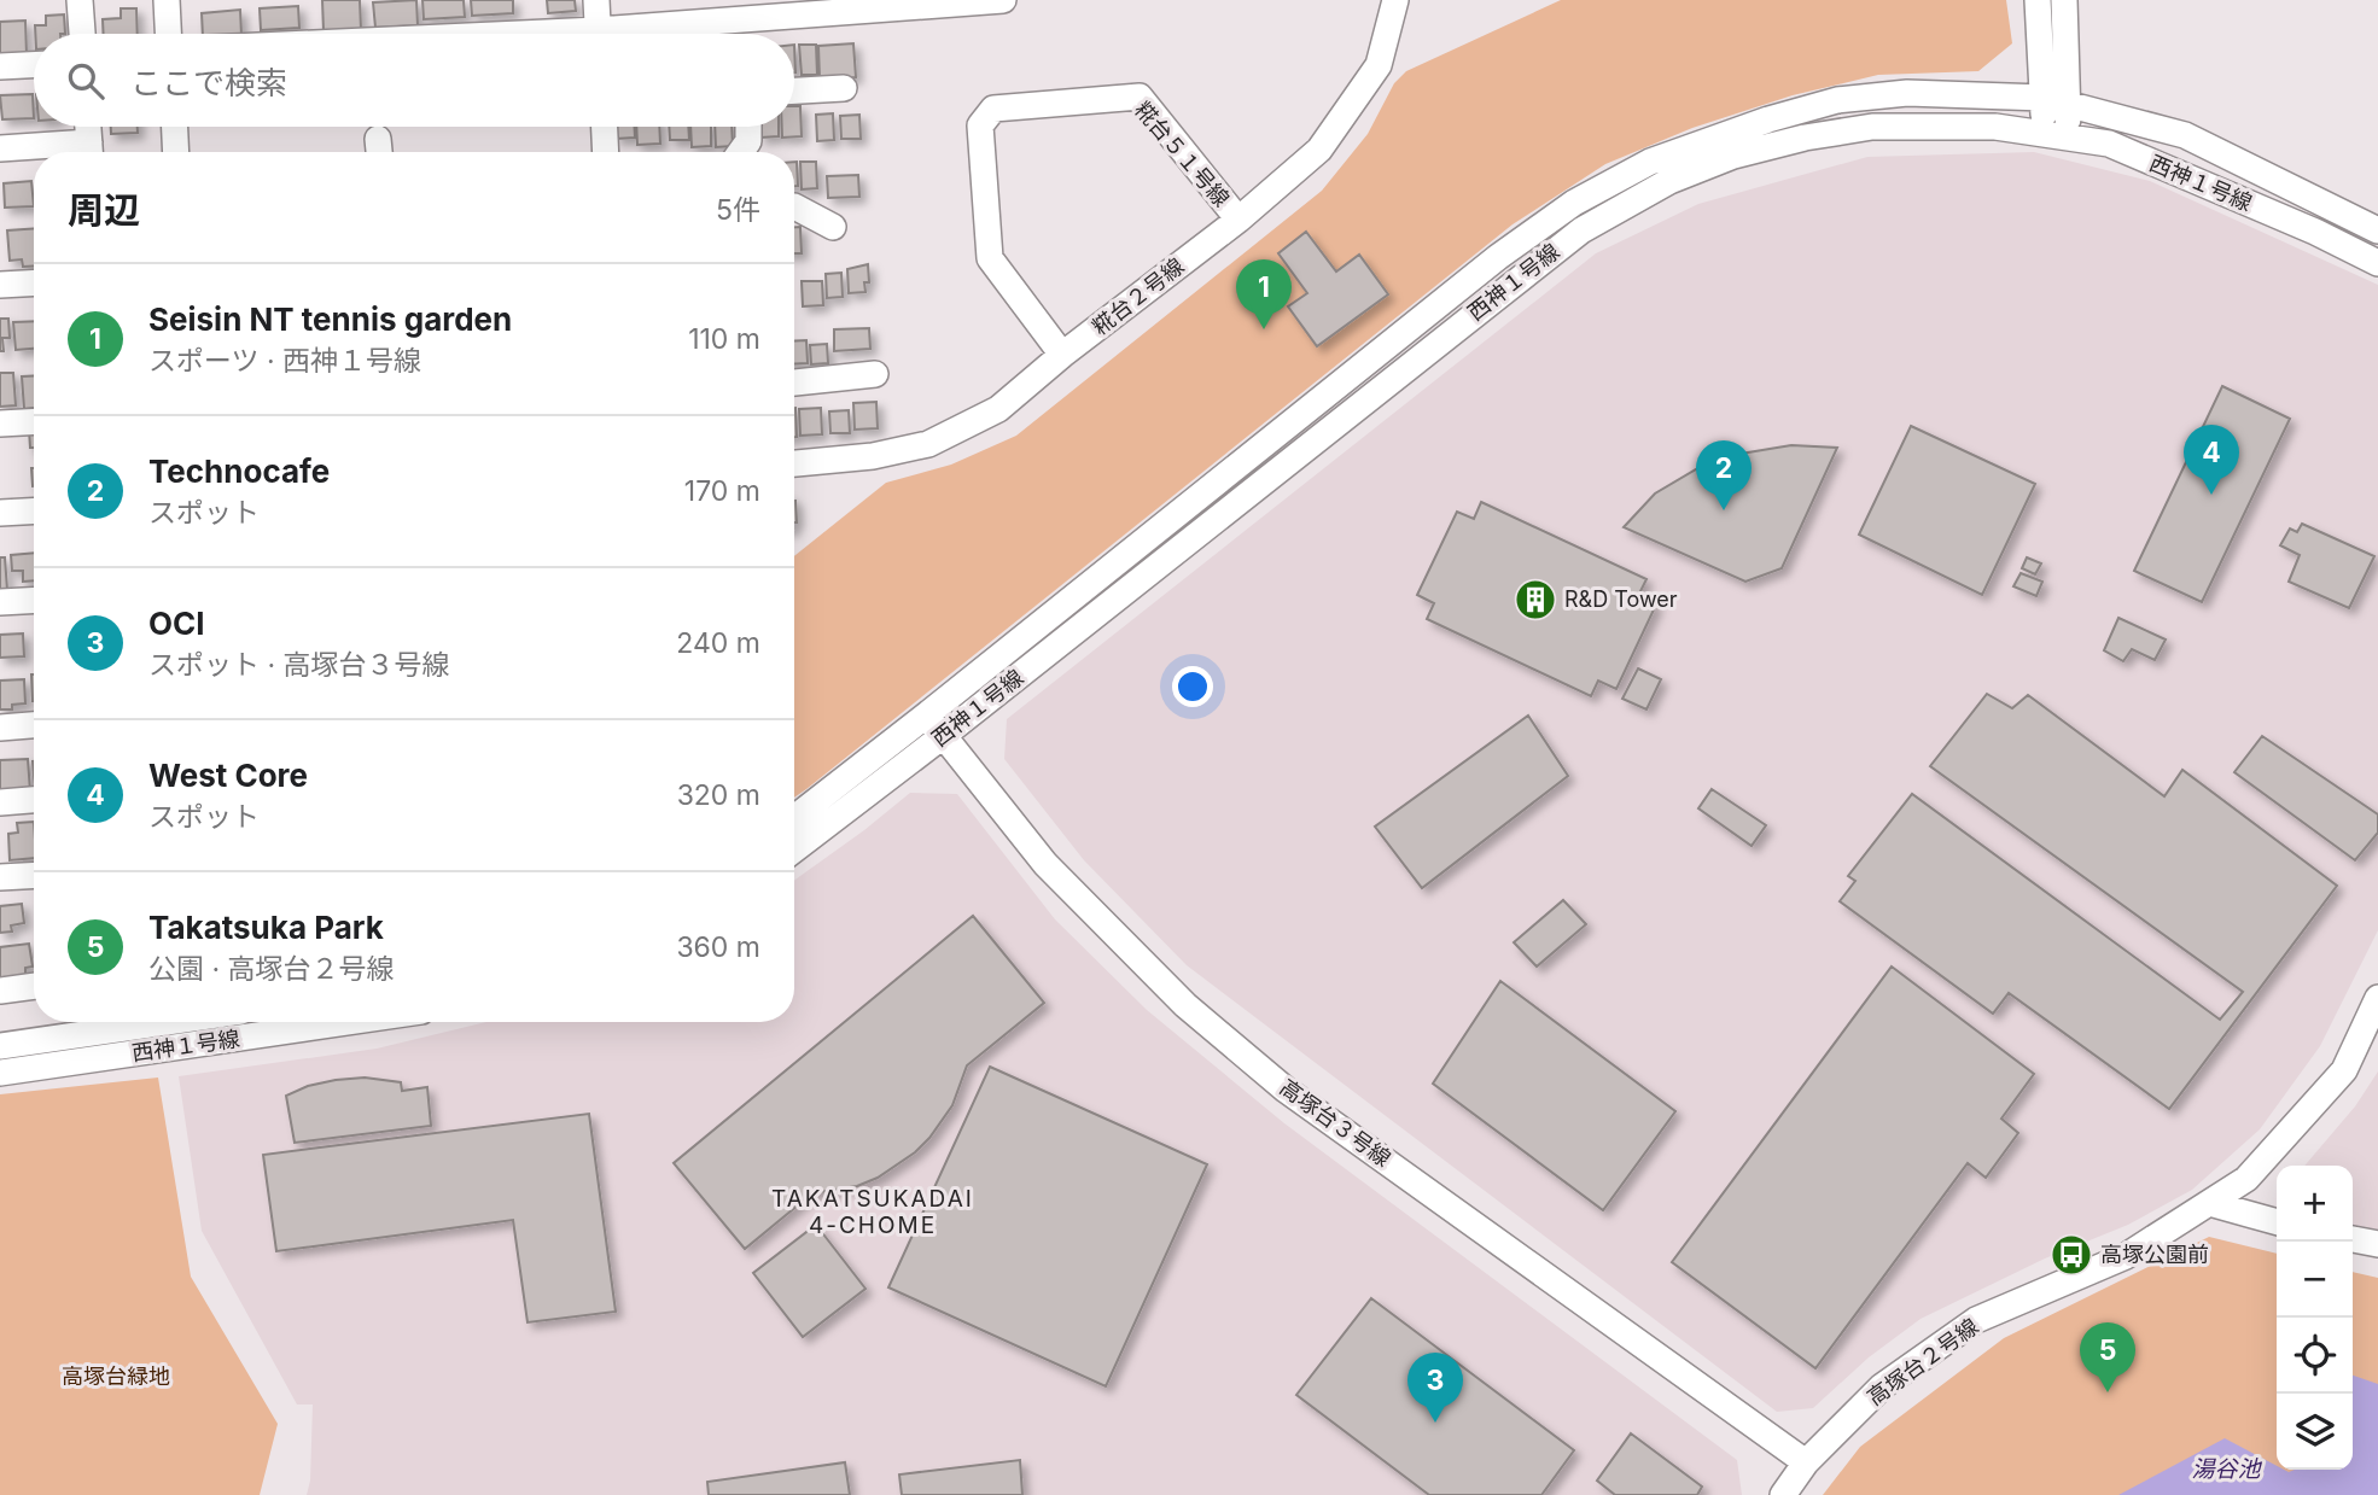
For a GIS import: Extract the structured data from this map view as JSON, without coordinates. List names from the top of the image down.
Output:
{
  "streets": {
    "street": [
      "糀台５１号線",
      "西神１号線",
      "糀台２号線",
      "高塚台３号線",
      "高塚台２号線"
    ]
  },
  "crossings": [
    ["糀台５１号線", "糀台２号線"],
    ["西神１号線", "高塚台３号線"],
    ["高塚台３号線", "高塚台２号線"]
  ],
  "districts": ["TAKATSUKADAI 4-CHOME"],
  "water": ["湯谷池"],
  "parks": ["高塚台緑地"],
  "places": {
    "building": ["R&D Tower"],
    "bus stop": ["高塚公園前"]
  },
  "page": {
    "search": "ここで検索",
    "heading": ["周辺", "5件"],
    "pins": [
      "1",
      "4",
      "2",
      "5",
      "3"
    ],
    "list": [
      {
        "mark": "1",
        "name": "Seisin NT tennis garden",
        "note": "スポーツ · 西神１号線",
        "value": "110 m"
      },
      {
        "mark": "2",
        "name": "Technocafe",
        "note": "スポット",
        "value": "170 m"
      },
      {
        "mark": "3",
        "name": "OCI",
        "note": "スポット · 高塚台３号線",
        "value": "240 m"
      },
      {
        "mark": "4",
        "name": "West Core",
        "note": "スポット",
        "value": "320 m"
      },
      {
        "mark": "5",
        "name": "Takatsuka Park",
        "note": "公園 · 高塚台２号線",
        "value": "360 m"
      }
    ],
    "map_buttons": ["+", "−"]
  }
}
